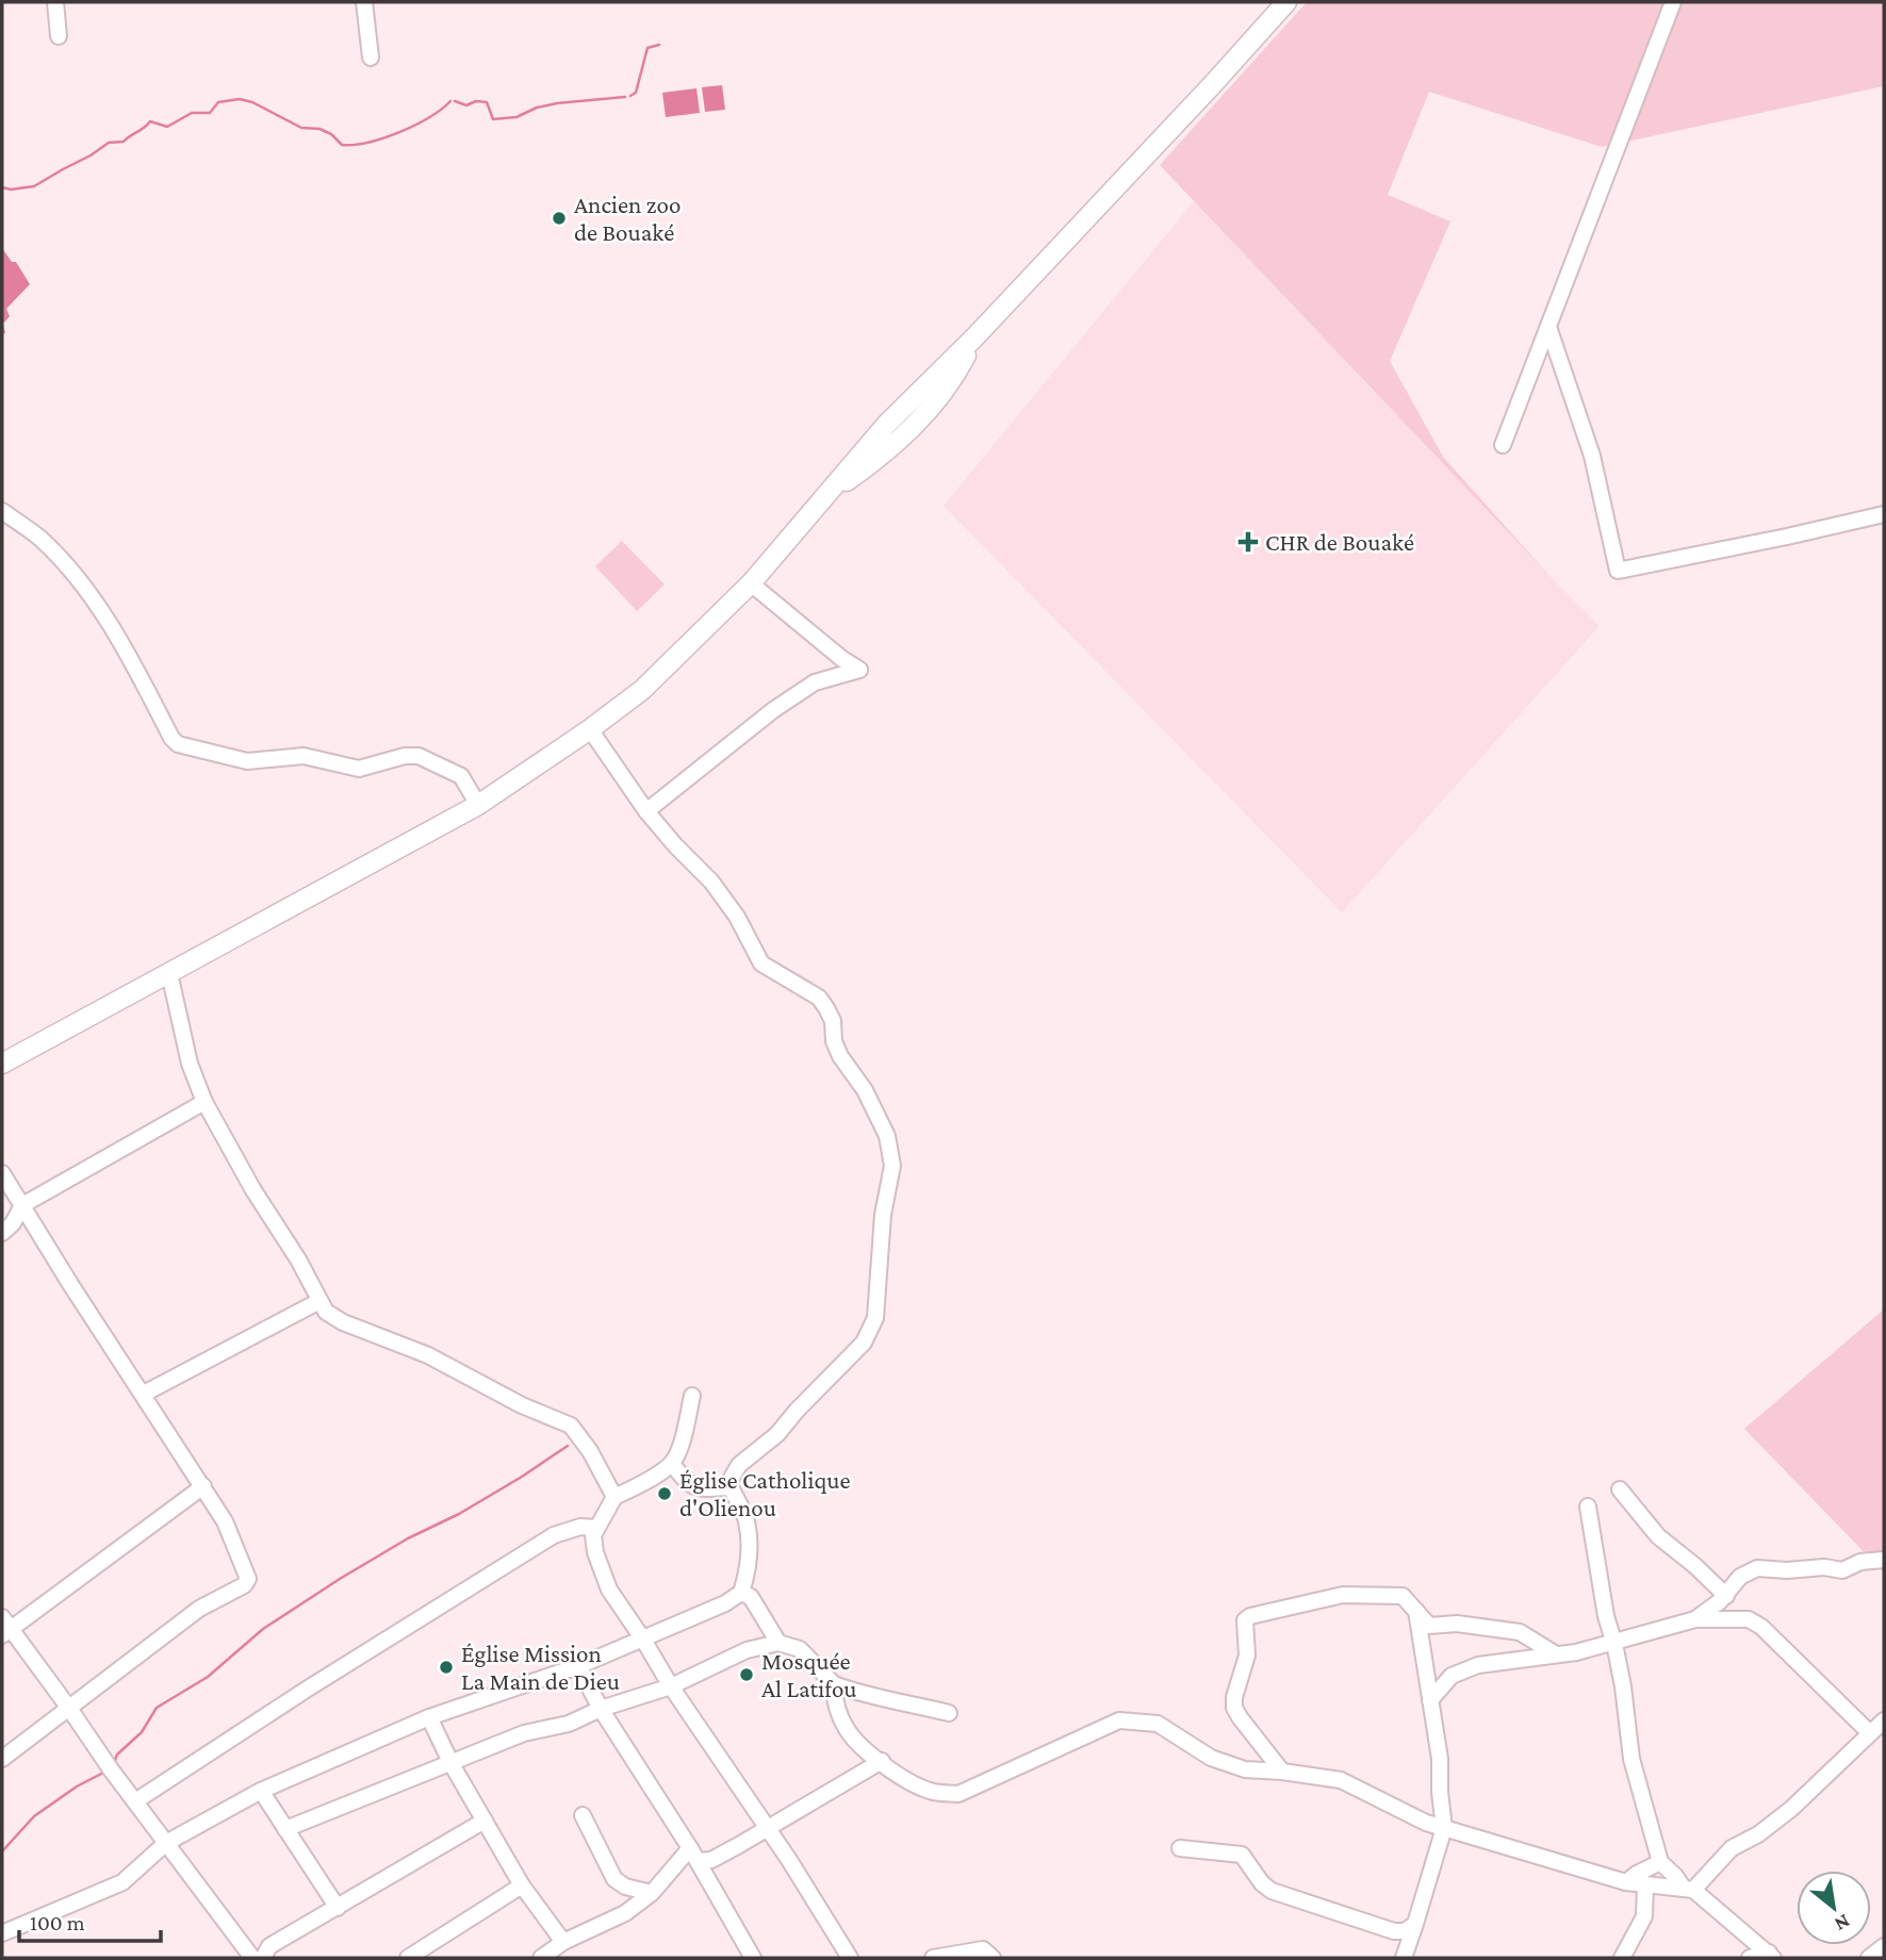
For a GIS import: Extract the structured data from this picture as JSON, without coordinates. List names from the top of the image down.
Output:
{
  "places": {
    "other": [
      "Ancien zoo de Bouaké",
      "Église Catholique d'Olienou",
      "Église Mission La Main de Dieu",
      "Mosquée Al Latifou"
    ],
    "health": ["CHR de Bouaké"]
  },
  "scale_bar": "100 m",
  "north": "bottom right"
}
